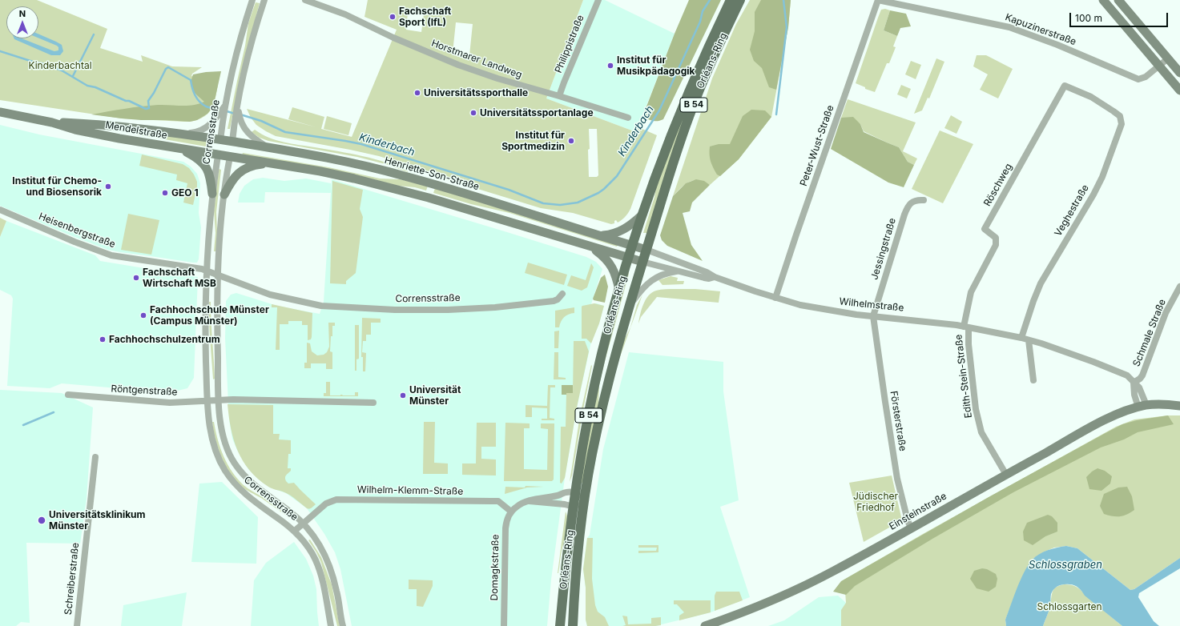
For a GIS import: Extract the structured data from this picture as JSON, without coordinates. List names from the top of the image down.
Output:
{
  "streets": {
    "main road": [
      "Orléans-Ring",
      "B 54",
      "Mendelstraße",
      "Corrensstraße",
      "Henriette-Son-Straße",
      "Wilhelmstraße",
      "Einsteinstraße"
    ],
    "street": [
      "Kapuzinerstraße",
      "Philippistraße",
      "Horstmarer Landweg",
      "Peter-Wust-Straße",
      "Röschweg",
      "Veghestraße",
      "Heisenbergstraße",
      "Jessingstraße",
      "Schmale Straße",
      "Edith-Stein-Straße",
      "Röntgenstraße",
      "Försterstraße",
      "Wilhelm-Klemm-Straße",
      "Domagkstraße",
      "Schreiberstraße"
    ]
  },
  "crossings": [
    ["Kapuzinerstraße", "Peter-Wust-Straße"],
    ["Philippistraße", "Horstmarer Landweg"],
    ["Orléans-Ring", "B 54"],
    ["Orléans-Ring", "Henriette-Son-Straße"],
    ["Orléans-Ring", "Wilhelmstraße"],
    ["B 54", "Henriette-Son-Straße"],
    ["Mendelstraße", "Corrensstraße"],
    ["Mendelstraße", "Henriette-Son-Straße"],
    ["Corrensstraße", "Henriette-Son-Straße"],
    ["Corrensstraße", "Heisenbergstraße"],
    ["Corrensstraße", "Röntgenstraße"],
    ["Corrensstraße", "Wilhelm-Klemm-Straße"],
    ["Peter-Wust-Straße", "Wilhelmstraße"],
    ["Henriette-Son-Straße", "Wilhelmstraße"],
    ["Röschweg", "Veghestraße"],
    ["Röschweg", "Wilhelmstraße"],
    ["Röschweg", "Edith-Stein-Straße"],
    ["Veghestraße", "Wilhelmstraße"],
    ["Jessingstraße", "Wilhelmstraße"],
    ["Jessingstraße", "Försterstraße"],
    ["Wilhelmstraße", "Schmale Straße"],
    ["Wilhelmstraße", "Edith-Stein-Straße"],
    ["Wilhelmstraße", "Försterstraße"],
    ["Wilhelmstraße", "Einsteinstraße"],
    ["Edith-Stein-Straße", "Einsteinstraße"],
    ["Försterstraße", "Einsteinstraße"],
    ["Wilhelm-Klemm-Straße", "Domagkstraße"]
  ],
  "water": ["Kinderbach", "Schlossgraben"],
  "parks": ["Kinderbachtal", "Jüdischer Friedhof", "Schlossgarten"],
  "places": [
    "Fachschaft Sport (IfL)",
    "Institut für Musikpädagogik",
    "Universitätssporthalle",
    "Universitätssportanlage",
    "Institut für Sportmedizin",
    "Institut für Chemo- und Biosensorik",
    "GEO 1",
    "Fachschaft Wirtschaft MSB",
    "Fachhochschule Münster (Campus Münster)",
    "Fachhochschulzentrum",
    "Universität Münster",
    "Universitätsklinikum Münster"
  ],
  "scale_bar": "100 m",
  "north": "top"
}
